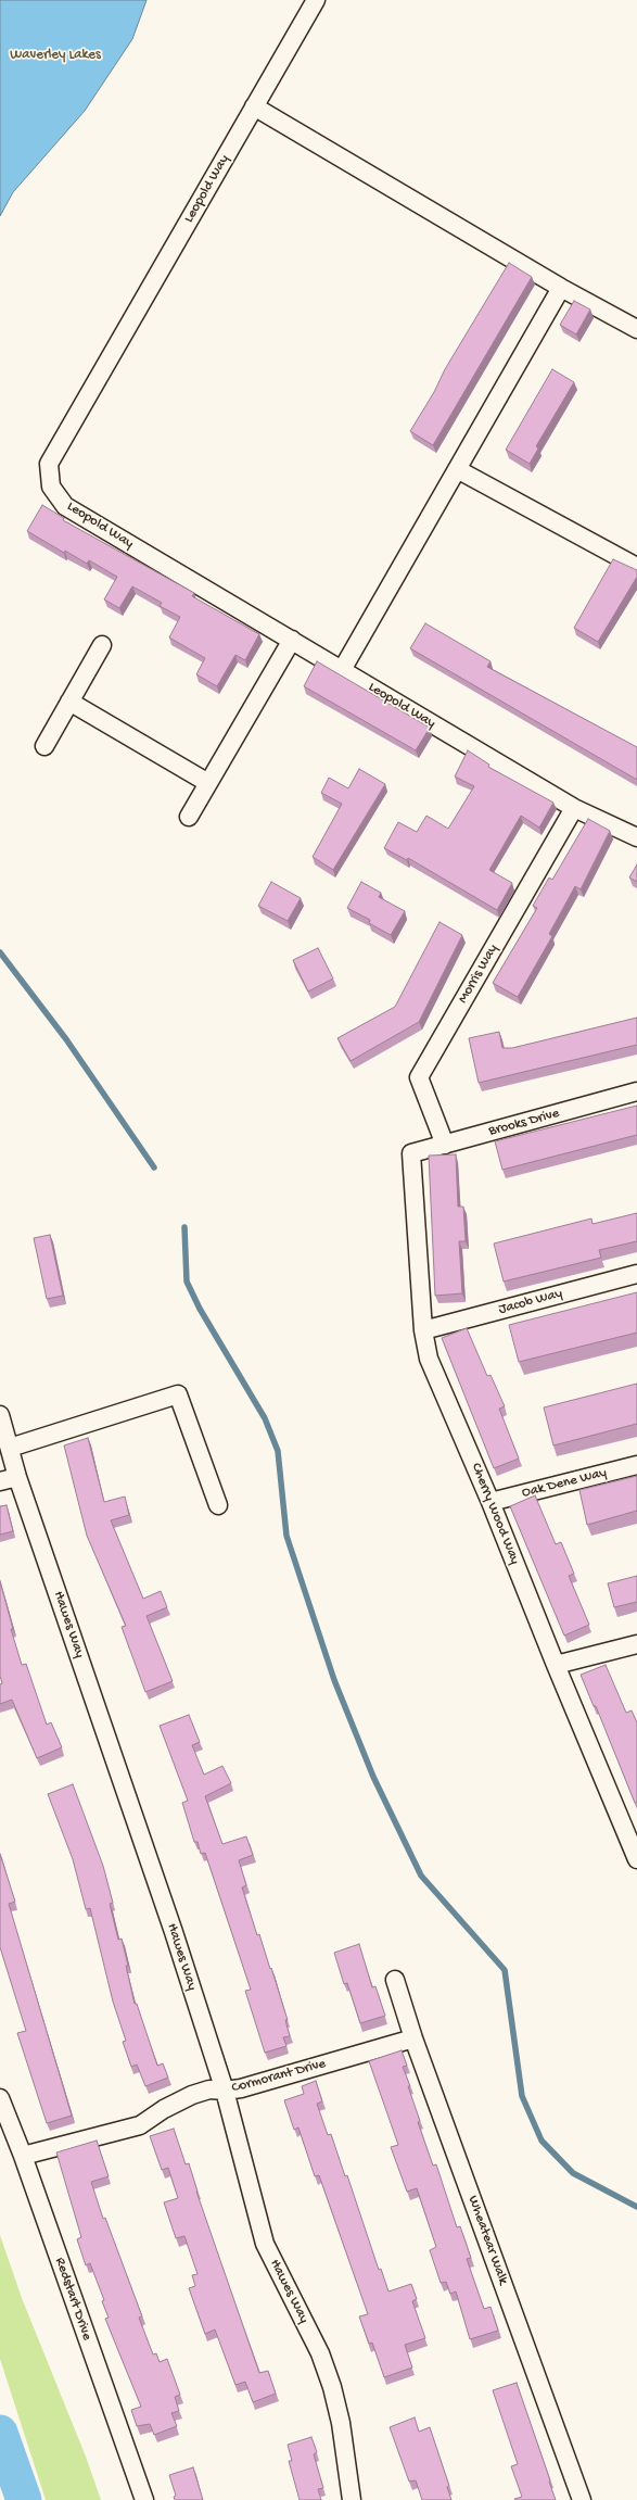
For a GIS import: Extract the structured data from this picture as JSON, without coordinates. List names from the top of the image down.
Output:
{
  "streets": {
    "street": [
      "Leopold Way",
      "Morris Way",
      "Brooks Drive",
      "Jacob Way",
      "Oak Dene Way",
      "Cherry Wood Way",
      "Hawes Way",
      "Cormorant Drive",
      "Wheatear Walk",
      "Redstart Drive"
    ]
  },
  "crossings": [
    ["Leopold Way", "Morris Way"],
    ["Morris Way", "Brooks Drive"],
    ["Brooks Drive", "Cherry Wood Way"],
    ["Jacob Way", "Cherry Wood Way"],
    ["Oak Dene Way", "Cherry Wood Way"],
    ["Hawes Way", "Cormorant Drive"],
    ["Cormorant Drive", "Wheatear Walk"],
    ["Cormorant Drive", "Redstart Drive"]
  ],
  "parks": ["Waverley Lakes"]
}
